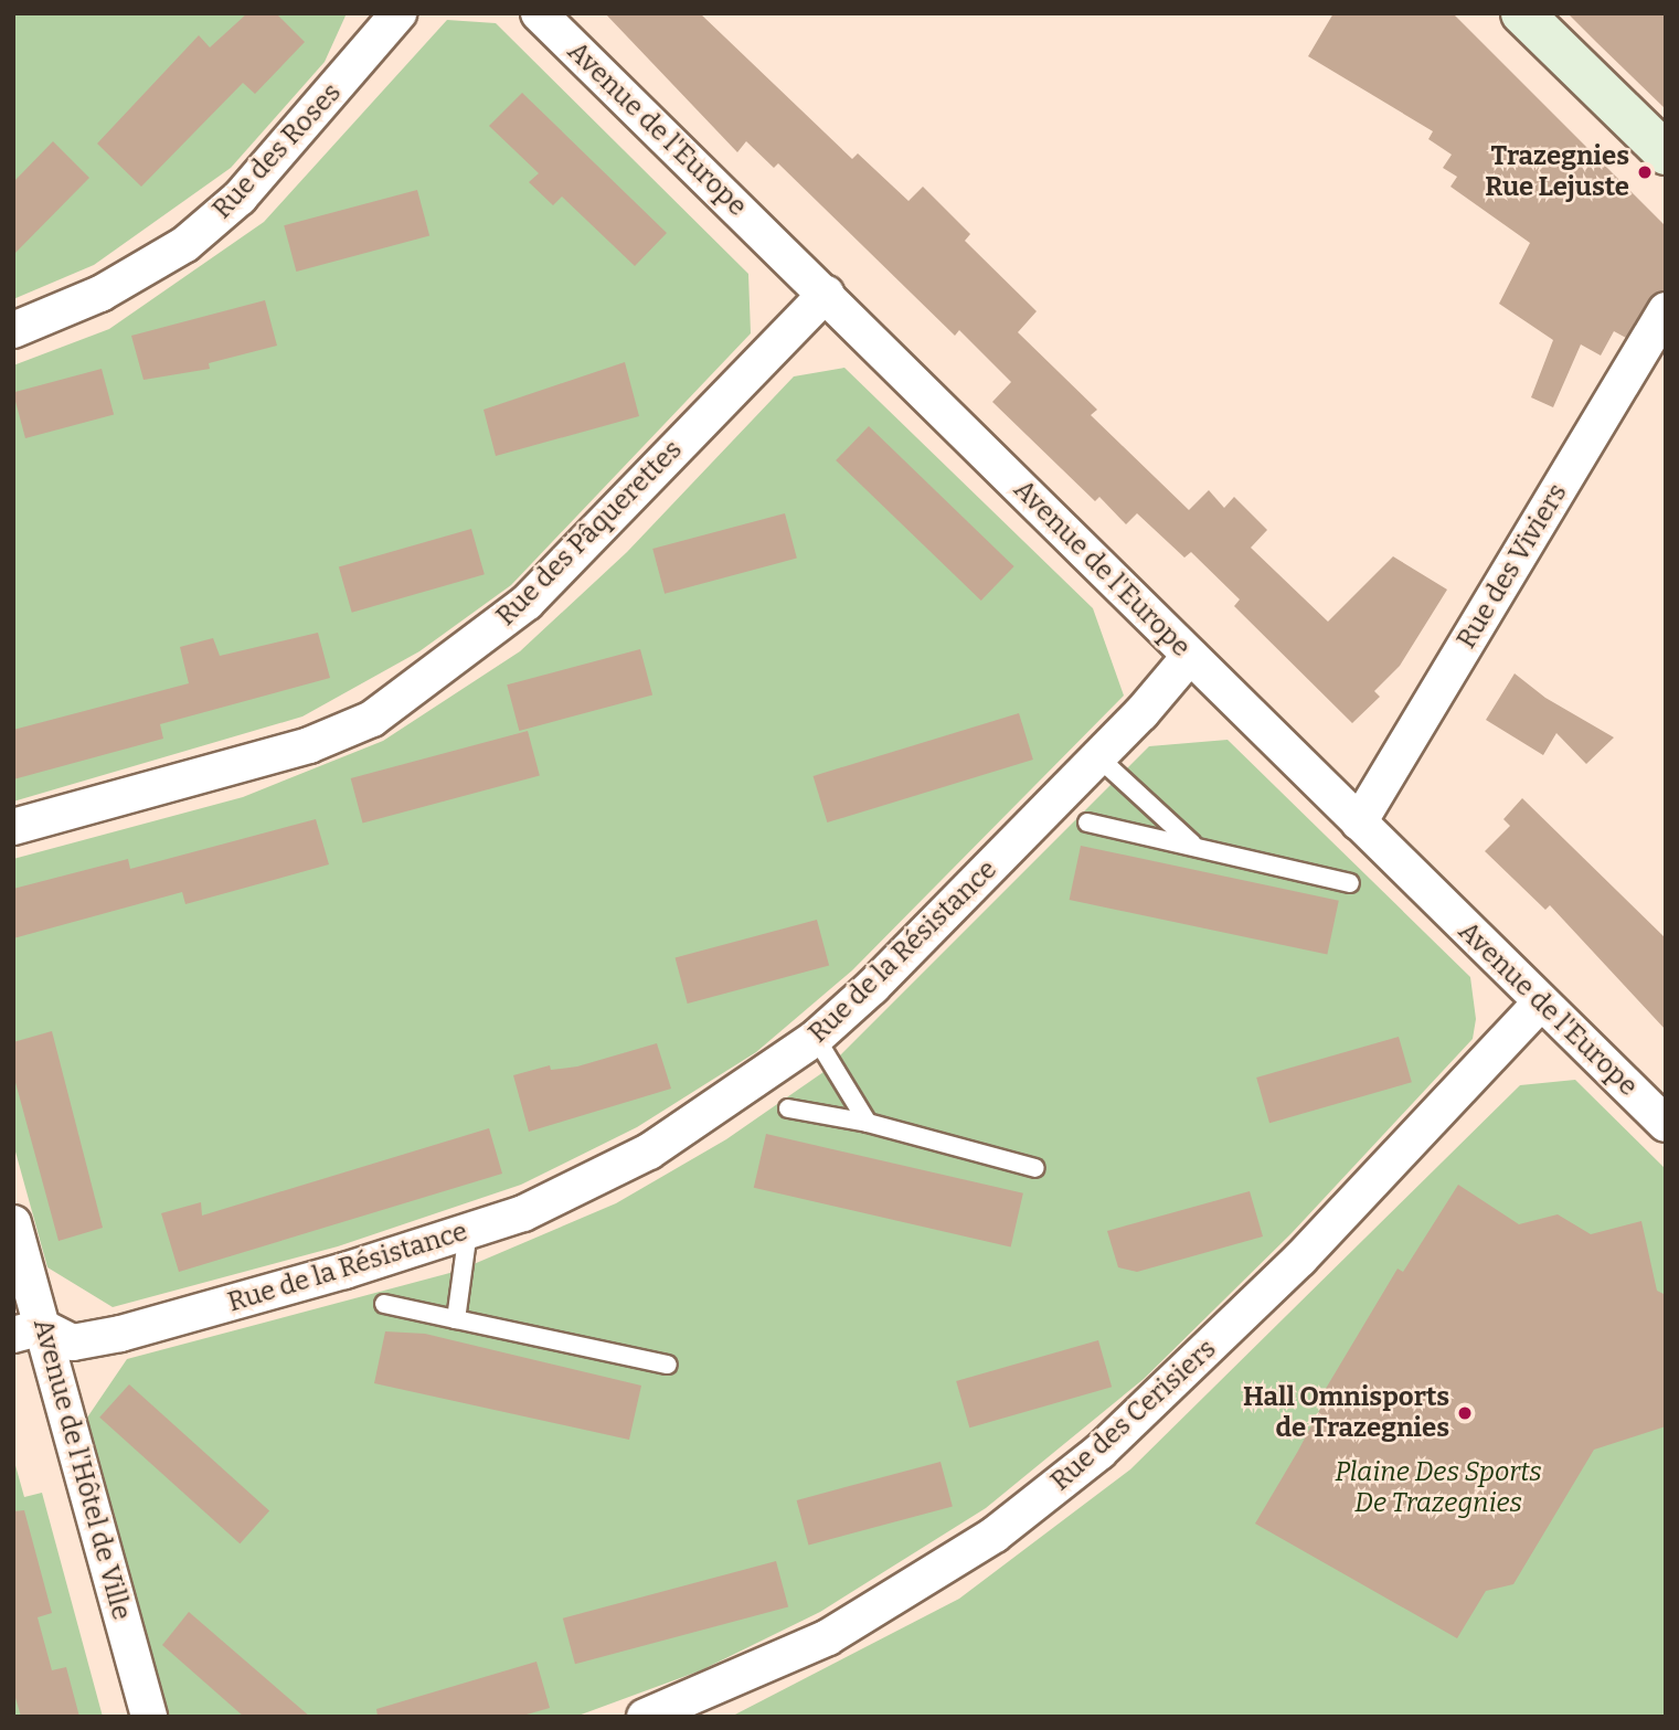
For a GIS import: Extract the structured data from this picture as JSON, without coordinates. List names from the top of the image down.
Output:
{
  "streets": {
    "street": [
      "Avenue de l'Europe",
      "Rue des Roses",
      "Rue des Pâquerettes",
      "Rue des Viviers",
      "Rue de la Résistance",
      "Rue des Cerisiers",
      "Avenue de l'Hôtel de Ville"
    ]
  },
  "crossings": [
    ["Avenue de l'Europe", "Rue des Pâquerettes"],
    ["Avenue de l'Europe", "Rue des Viviers"],
    ["Avenue de l'Europe", "Rue de la Résistance"],
    ["Avenue de l'Europe", "Rue des Cerisiers"],
    ["Rue de la Résistance", "Avenue de l'Hôtel de Ville"]
  ],
  "parks": ["Plaine Des Sports De Trazegnies"],
  "places": ["Trazegnies Rue Lejuste", "Hall Omnisports de Trazegnies"]
}
